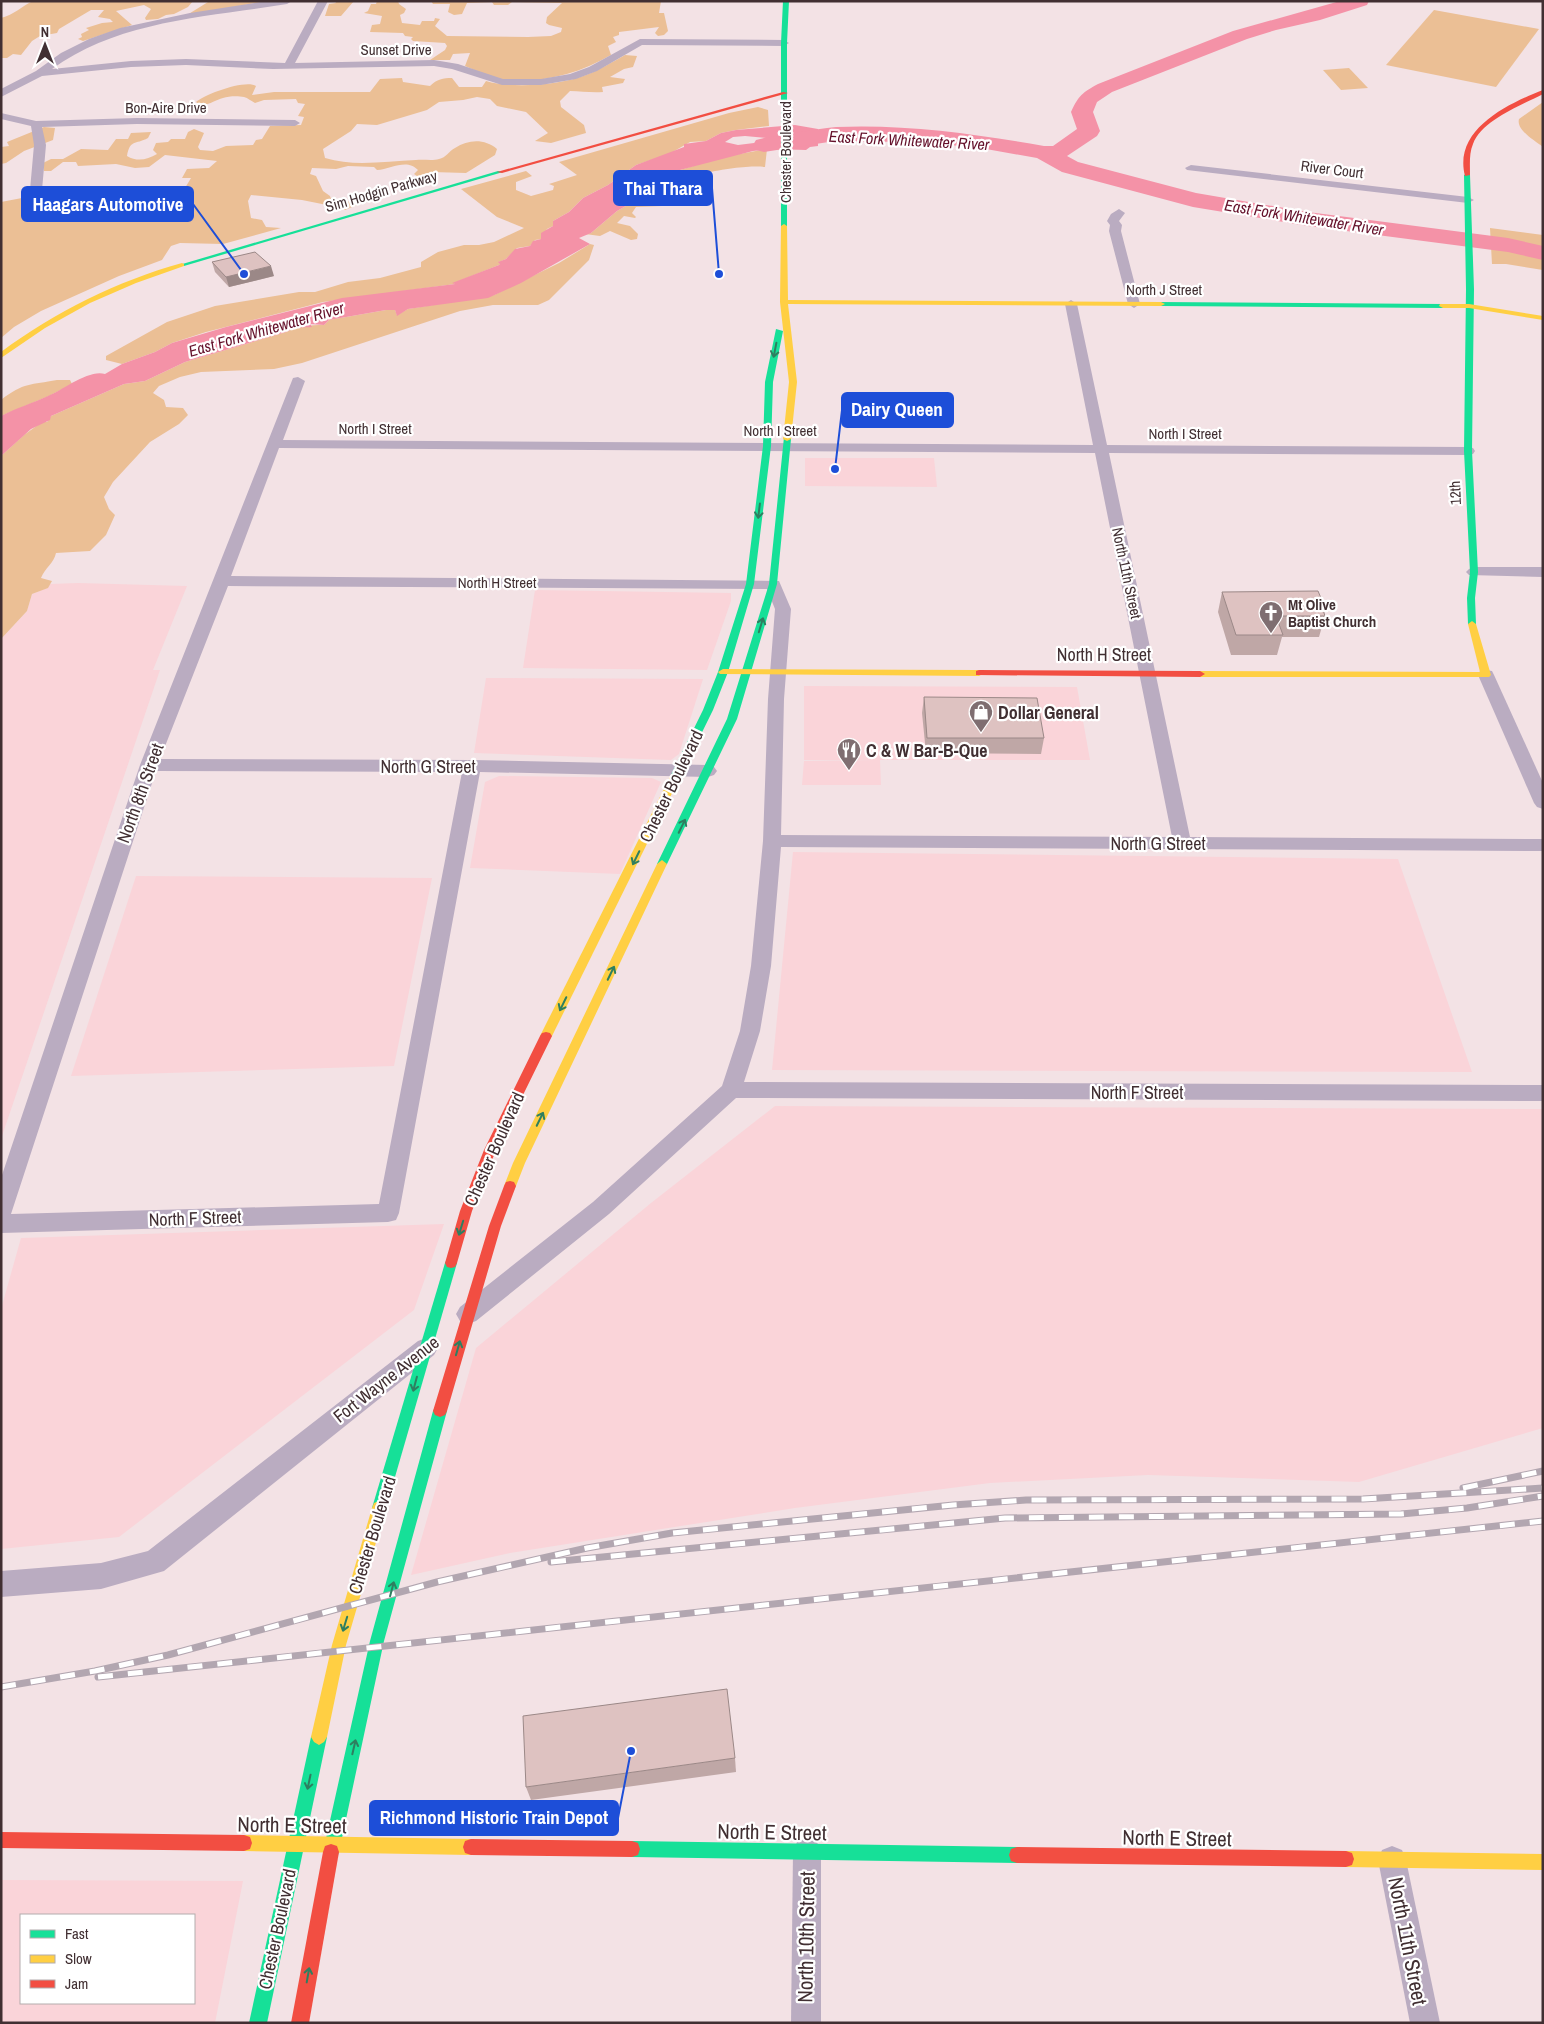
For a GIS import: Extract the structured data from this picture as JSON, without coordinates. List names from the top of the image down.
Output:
{
  "streets": {
    "main road": [
      "Chester Boulevard",
      "Sim Hodgin Parkway",
      "North J Street",
      "12th",
      "North H Street",
      "North E Street"
    ],
    "street": [
      "Sunset Drive",
      "Bon-Aire Drive",
      "River Court",
      "North I Street",
      "North 11th Street",
      "North G Street",
      "North 8th Street",
      "North F Street",
      "Fort Wayne Avenue",
      "North 10th Street"
    ]
  },
  "crossings": [
    ["Sunset Drive", "Chester Boulevard"],
    ["Chester Boulevard", "Sim Hodgin Parkway"],
    ["Chester Boulevard", "North J Street"],
    ["Chester Boulevard", "North I Street"],
    ["Chester Boulevard", "North H Street"],
    ["Chester Boulevard", "North G Street"],
    ["Chester Boulevard", "North F Street"],
    ["Chester Boulevard", "Fort Wayne Avenue"],
    ["Chester Boulevard", "North E Street"],
    ["River Court", "12th"],
    ["North J Street", "12th"],
    ["North J Street", "North 11th Street"],
    ["North I Street", "12th"],
    ["North I Street", "North 11th Street"],
    ["North I Street", "North 8th Street"],
    ["12th", "North H Street"],
    ["North 11th Street", "North H Street"],
    ["North 11th Street", "North G Street"],
    ["North 11th Street", "North E Street"],
    ["North H Street", "North 8th Street"],
    ["North G Street", "North 8th Street"],
    ["North G Street", "North F Street"],
    ["North F Street", "Fort Wayne Avenue"],
    ["North E Street", "North 10th Street"]
  ],
  "water": ["East Fork Whitewater River"],
  "places": {
    "other": [
      "Haagars Automotive",
      "Thai Thara",
      "Dairy Queen",
      "Richmond Historic Train Depot"
    ],
    "church": ["Mt Olive Baptist Church"],
    "shop": ["Dollar General"],
    "restaurant": ["C & W Bar-B-Que"]
  },
  "legend": ["Fast", "Slow", "Jam"],
  "north": "top"
}
